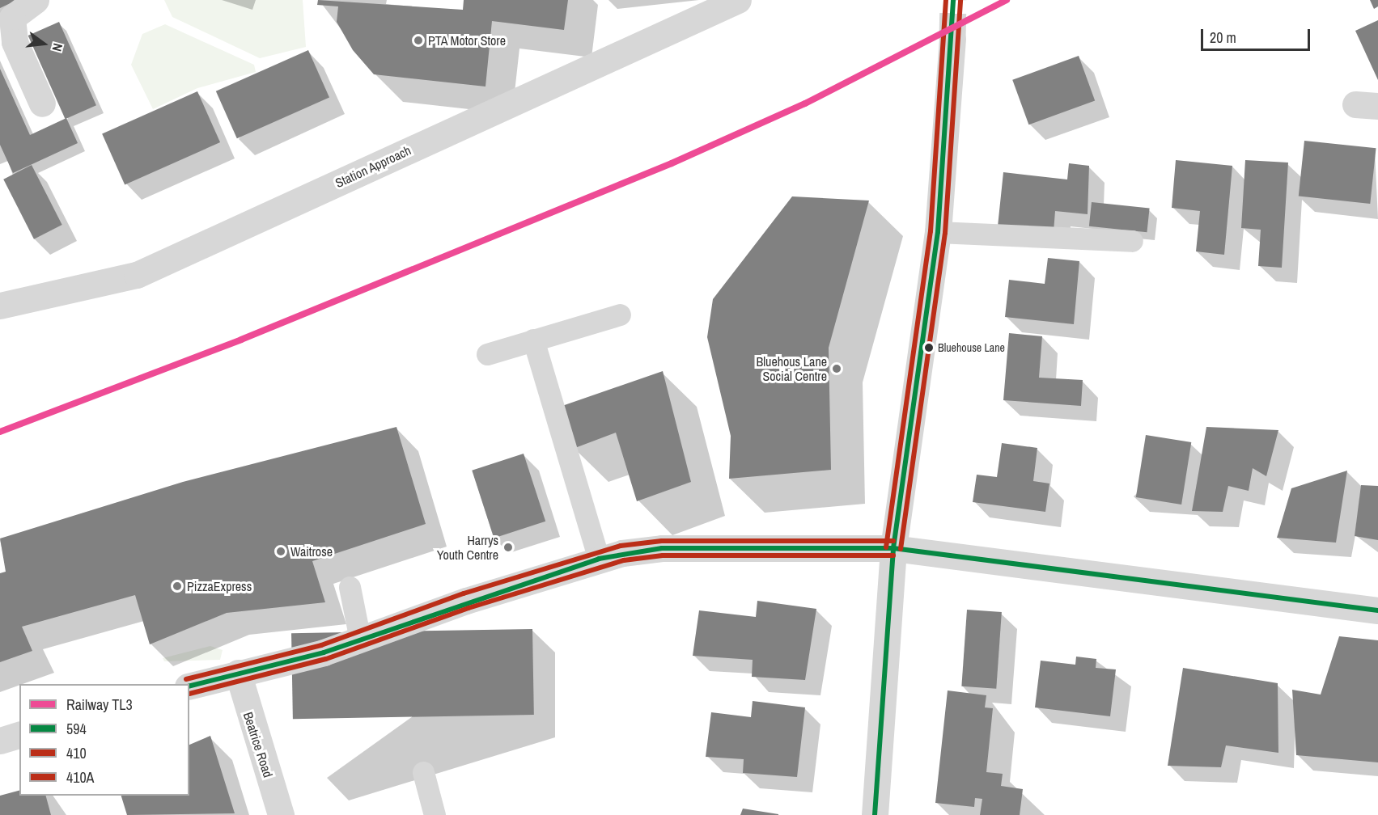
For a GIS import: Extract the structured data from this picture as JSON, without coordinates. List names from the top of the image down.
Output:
{
  "streets": {
    "street": ["Station Approach", "Beatrice Road"]
  },
  "places": [
    "PTA Motor Store",
    "Bluehouse Lane",
    "Bluehous Lane Social Centre",
    "Harrys Youth Centre",
    "Waitrose",
    "PizzaExpress"
  ],
  "lines": [
    "rail line TL3",
    "transit line 594",
    "transit line 410A",
    "transit line 410"
  ],
  "legend": [
    "Railway TL3",
    "594",
    "410",
    "410A"
  ],
  "scale_bar": "20 m",
  "north": "right"
}
